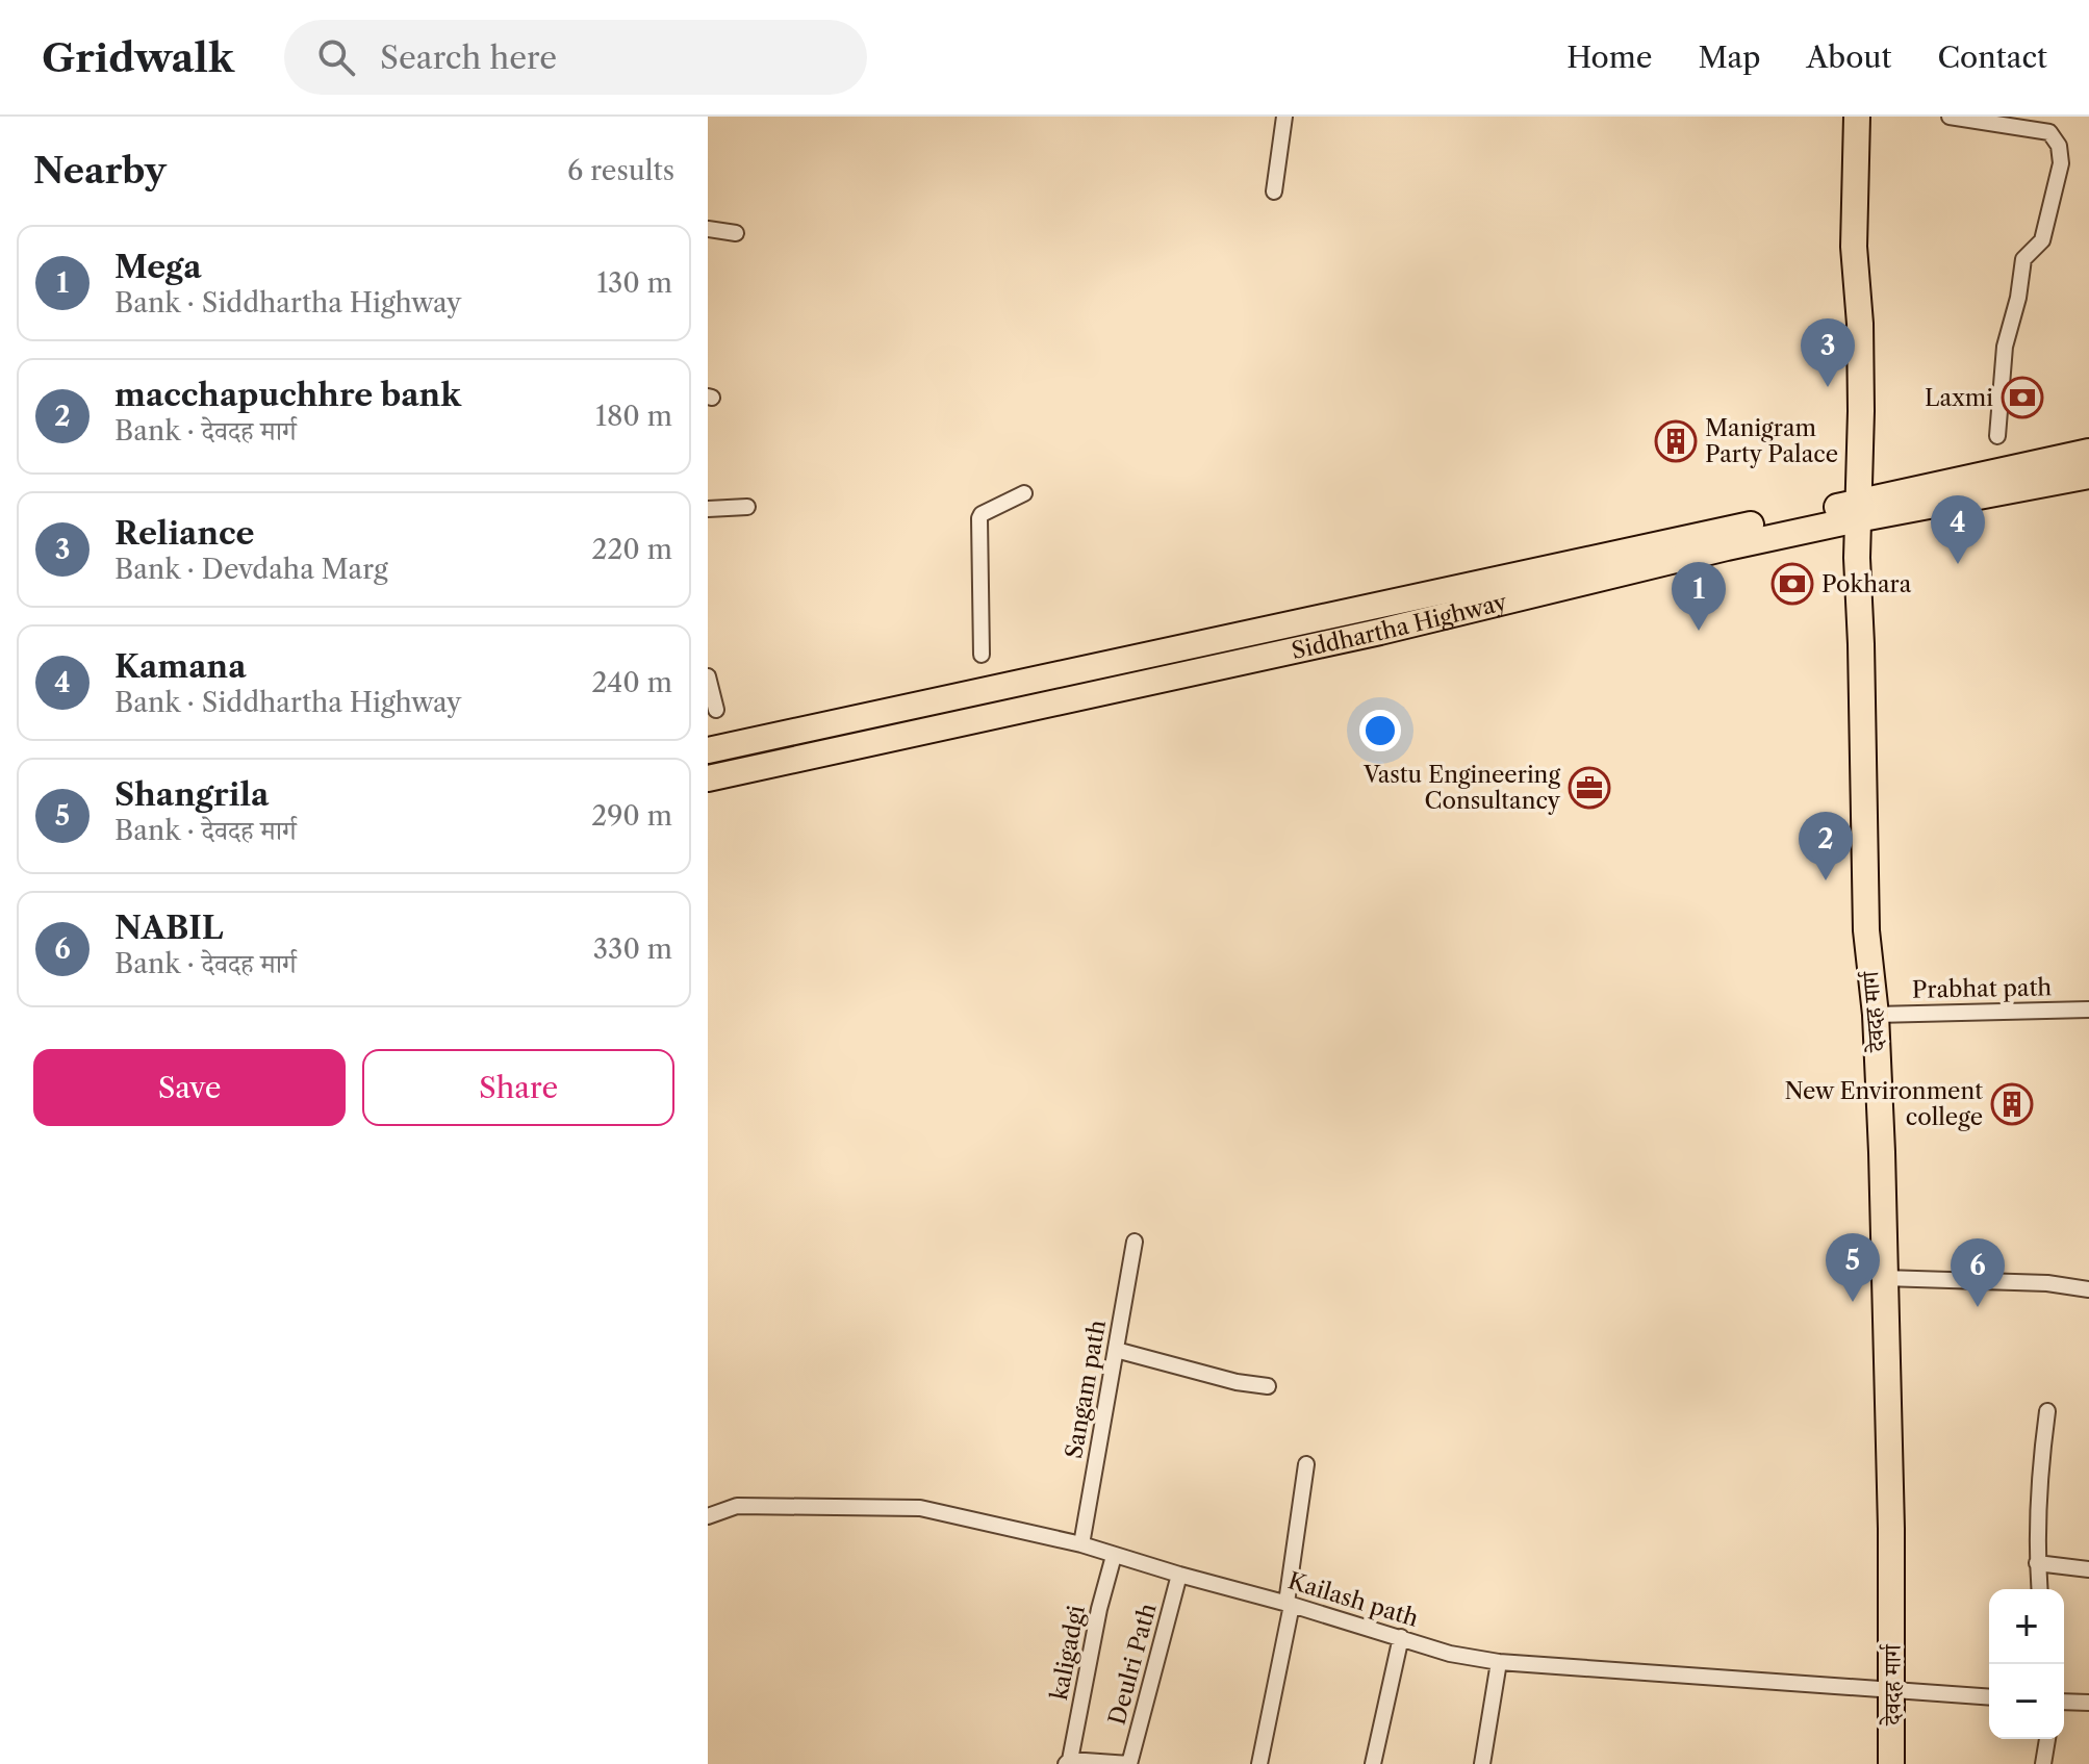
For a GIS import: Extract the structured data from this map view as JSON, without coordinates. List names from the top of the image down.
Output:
{
  "streets": {
    "main road": ["Siddhartha Highway", "देवदह मार्ग"],
    "street": [
      "Prabhat path",
      "Sangam path",
      "Kailash path",
      "kaligadgi",
      "Deulri Path"
    ]
  },
  "crossings": [
    ["Siddhartha Highway", "देवदह मार्ग"],
    ["Prabhat path", "देवदह मार्ग"],
    ["देवदह मार्ग", "Kailash path"],
    ["Sangam path", "Kailash path"],
    ["Kailash path", "kaligadgi"],
    ["Kailash path", "Deulri Path"]
  ],
  "places": {
    "bank": ["Laxmi", "Pokhara"],
    "building": ["Manigram Party Palace", "New Environment college"],
    "office": ["Vastu Engineering Consultancy"]
  },
  "page": {
    "header": "Gridwalk",
    "search": "Search here",
    "nav": [
      "Home",
      "Map",
      "About",
      "Contact"
    ],
    "heading": ["Nearby", "6 results"],
    "list": [
      {
        "mark": "1",
        "name": "Mega",
        "note": "Bank · Siddhartha Highway",
        "value": "130 m"
      },
      {
        "mark": "2",
        "name": "macchapuchhre bank",
        "note": "Bank · देवदह मार्ग",
        "value": "180 m"
      },
      {
        "mark": "3",
        "name": "Reliance",
        "note": "Bank · Devdaha Marg",
        "value": "220 m"
      },
      {
        "mark": "4",
        "name": "Kamana",
        "note": "Bank · Siddhartha Highway",
        "value": "240 m"
      },
      {
        "mark": "5",
        "name": "Shangrila",
        "note": "Bank · देवदह मार्ग",
        "value": "290 m"
      },
      {
        "mark": "6",
        "name": "NABIL",
        "note": "Bank · देवदह मार्ग",
        "value": "330 m"
      }
    ],
    "pins": [
      "3",
      "4",
      "1",
      "2",
      "5",
      "6"
    ],
    "buttons": ["Save", "Share"],
    "map_buttons": ["+", "−"]
  }
}
